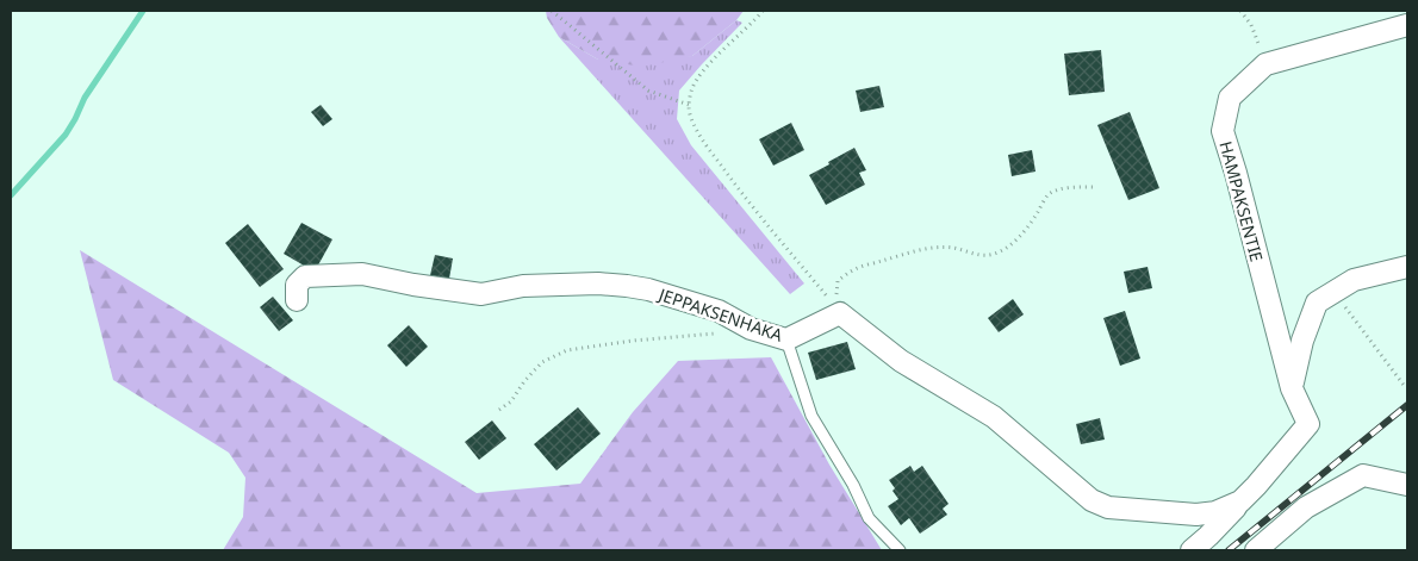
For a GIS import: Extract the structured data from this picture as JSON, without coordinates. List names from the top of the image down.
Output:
{
  "streets": {
    "street": ["HAMPAKSENTIE", "JEPPAKSENHAKA"]
  }
}
